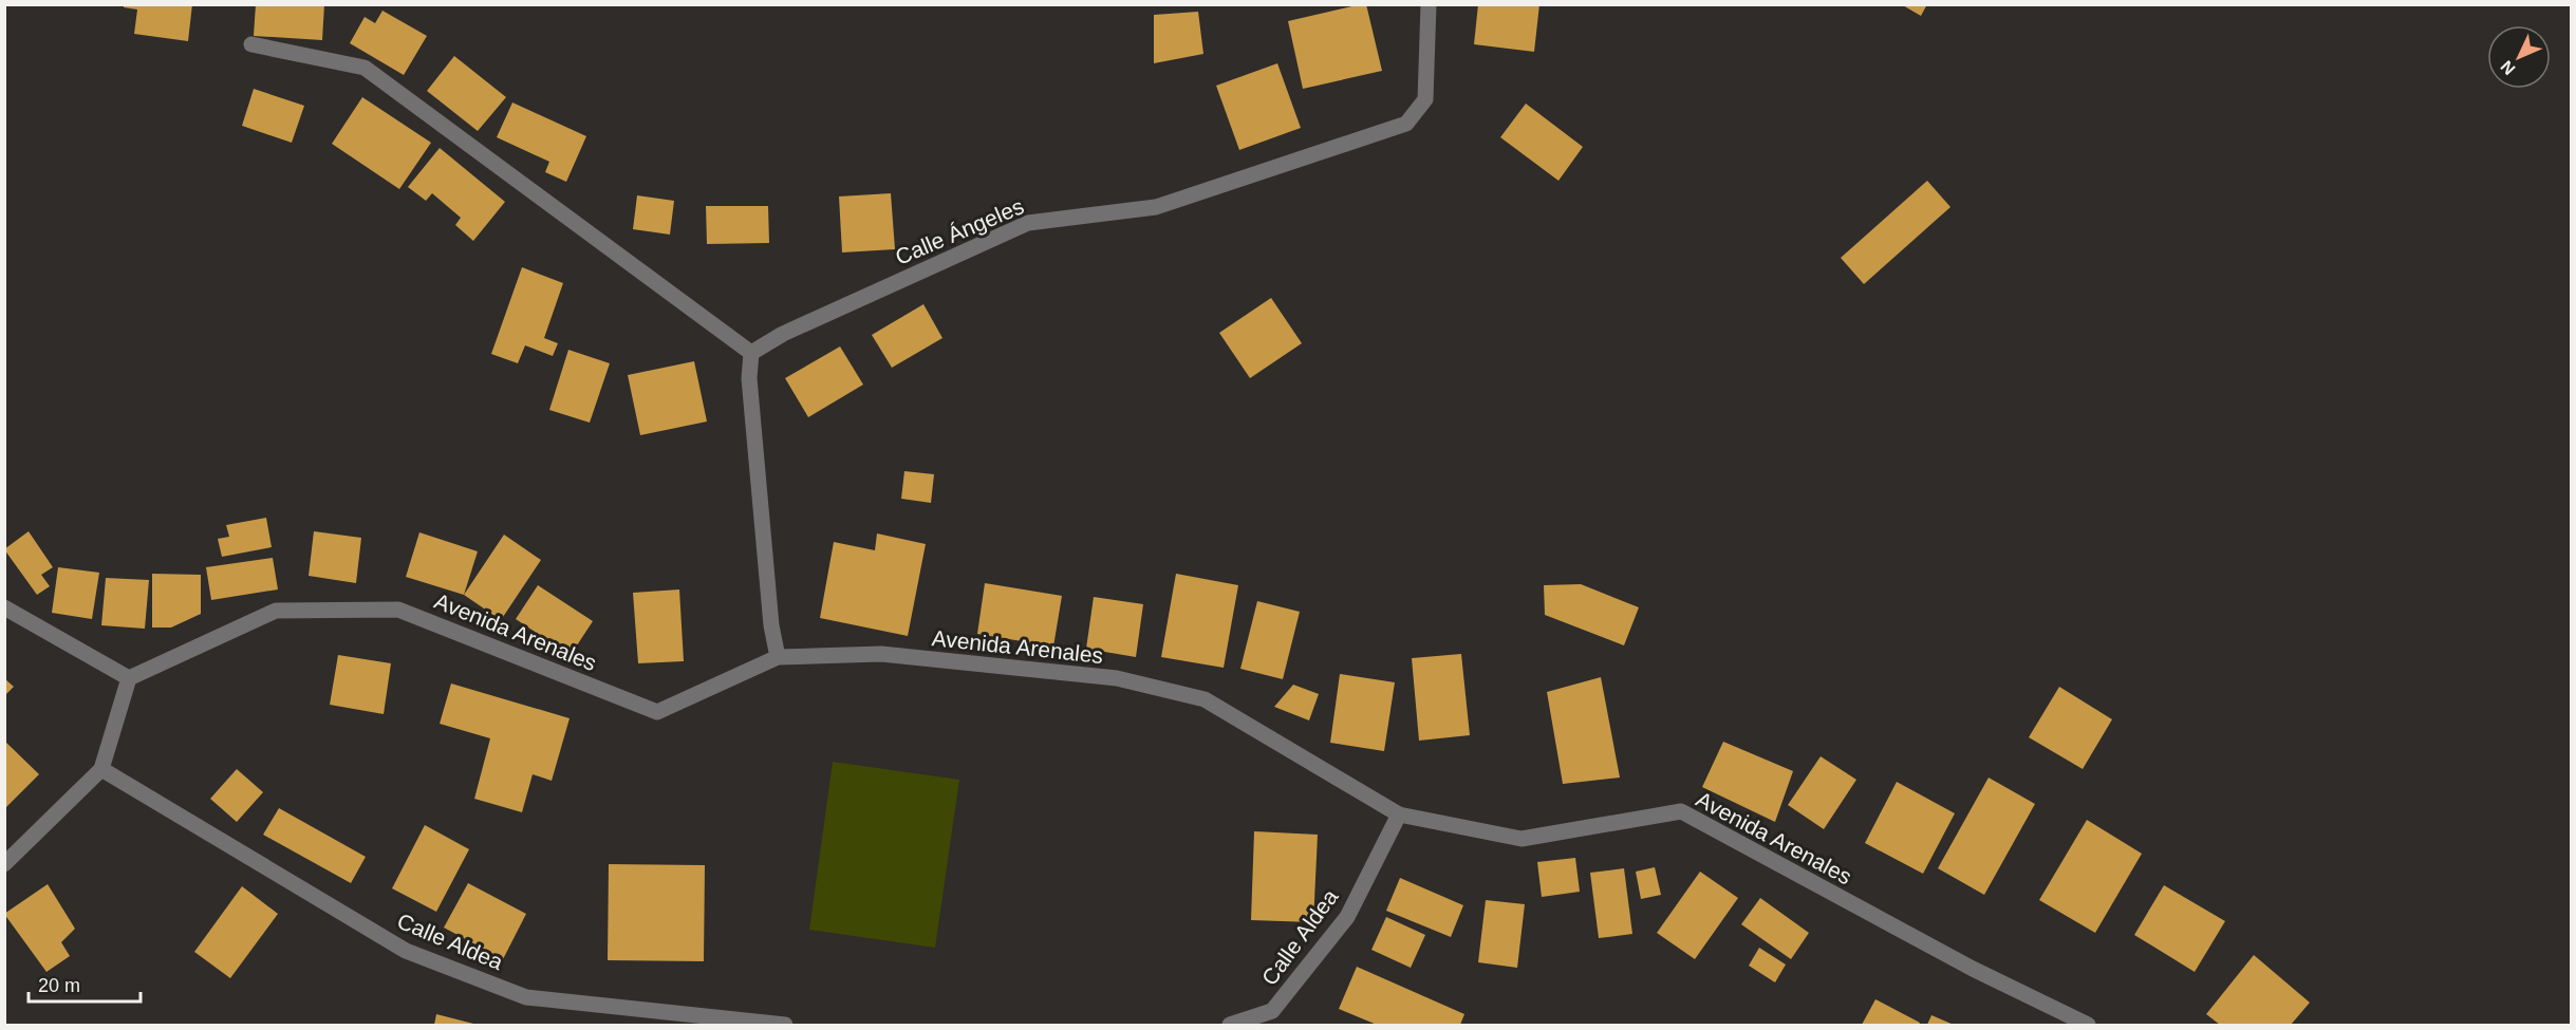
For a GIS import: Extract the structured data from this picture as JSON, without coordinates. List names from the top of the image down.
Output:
{
  "streets": {
    "street": ["Calle Ángeles", "Avenida Arenales", "Calle Aldea"]
  },
  "crossings": [
    ["Avenida Arenales", "Calle Aldea"]
  ],
  "scale_bar": "20 m",
  "north": "bottom left"
}
